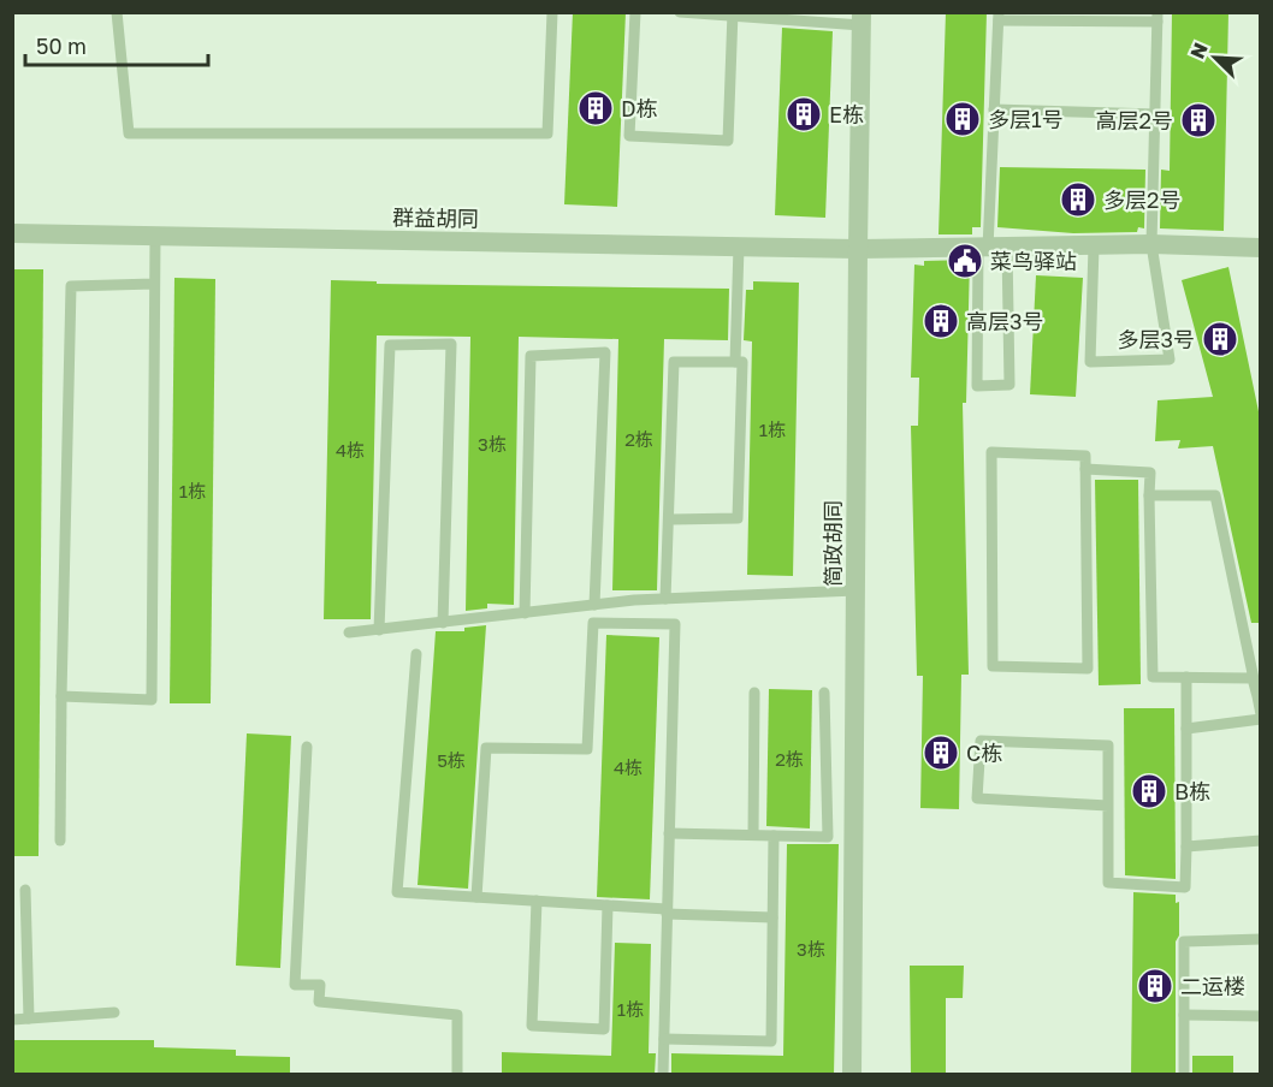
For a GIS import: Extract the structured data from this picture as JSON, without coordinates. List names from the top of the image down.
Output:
{
  "streets": {
    "street": ["群益胡同", "简政胡同"]
  },
  "crossings": [
    ["群益胡同", "简政胡同"]
  ],
  "places": {
    "building": [
      "D栋",
      "E栋",
      "多层1号",
      "高层2号",
      "多层2号",
      "高层3号",
      "多层3号",
      "C栋",
      "B栋",
      "二运楼"
    ],
    "public building": ["菜鸟驿站"]
  },
  "house_numbers": [
    "1栋",
    "2栋",
    "3栋",
    "4栋",
    "1栋",
    "2栋",
    "5栋",
    "4栋",
    "3栋",
    "1栋"
  ],
  "scale_bar": "50 m",
  "north": "top left"
}
